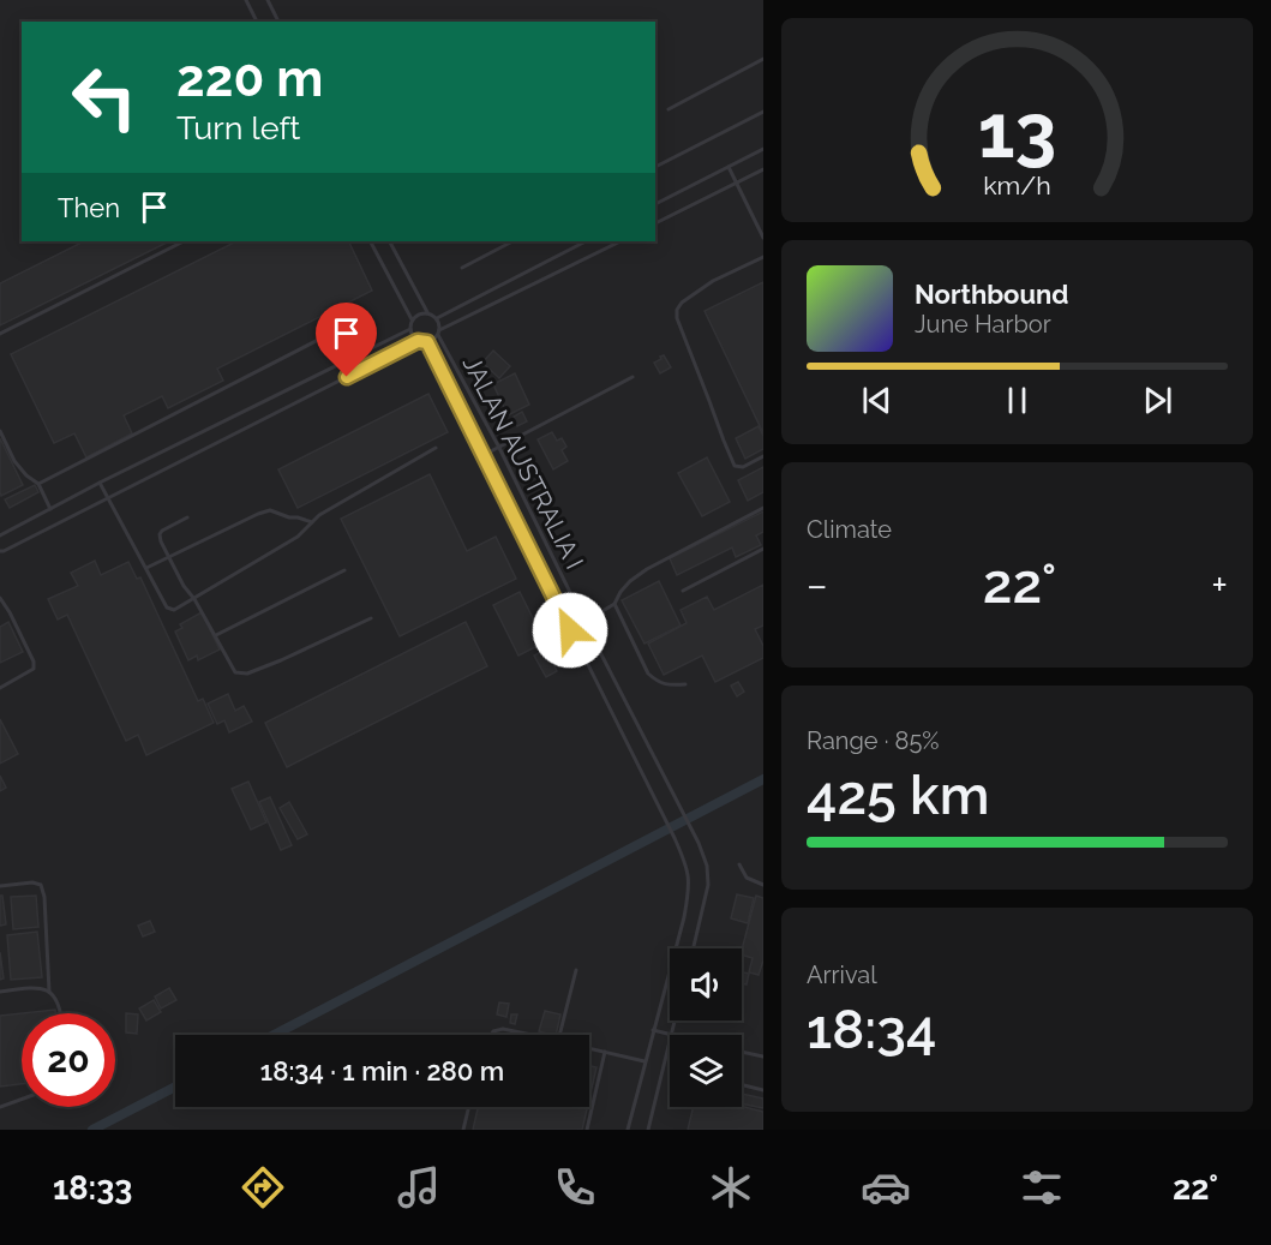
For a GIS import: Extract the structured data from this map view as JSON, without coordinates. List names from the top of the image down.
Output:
{
  "streets": {
    "lane": ["JALAN AUSTRALIA I"]
  },
  "page": {
    "turn": ["220 m", "Turn left"],
    "then": "Then",
    "song": ["Northbound", "June Harbor"],
    "tile": [
      "Climate",
      ["Range · 85%", "425 km"],
      ["Arrival", "18:34"]
    ],
    "heat": ["−", "22°", "+"],
    "limit": "20",
    "trip": "18:34 · 1 min · 280 m",
    "tabs": ["18:33", "22°"],
    "gauge": ["13", "km/h"]
  }
}
